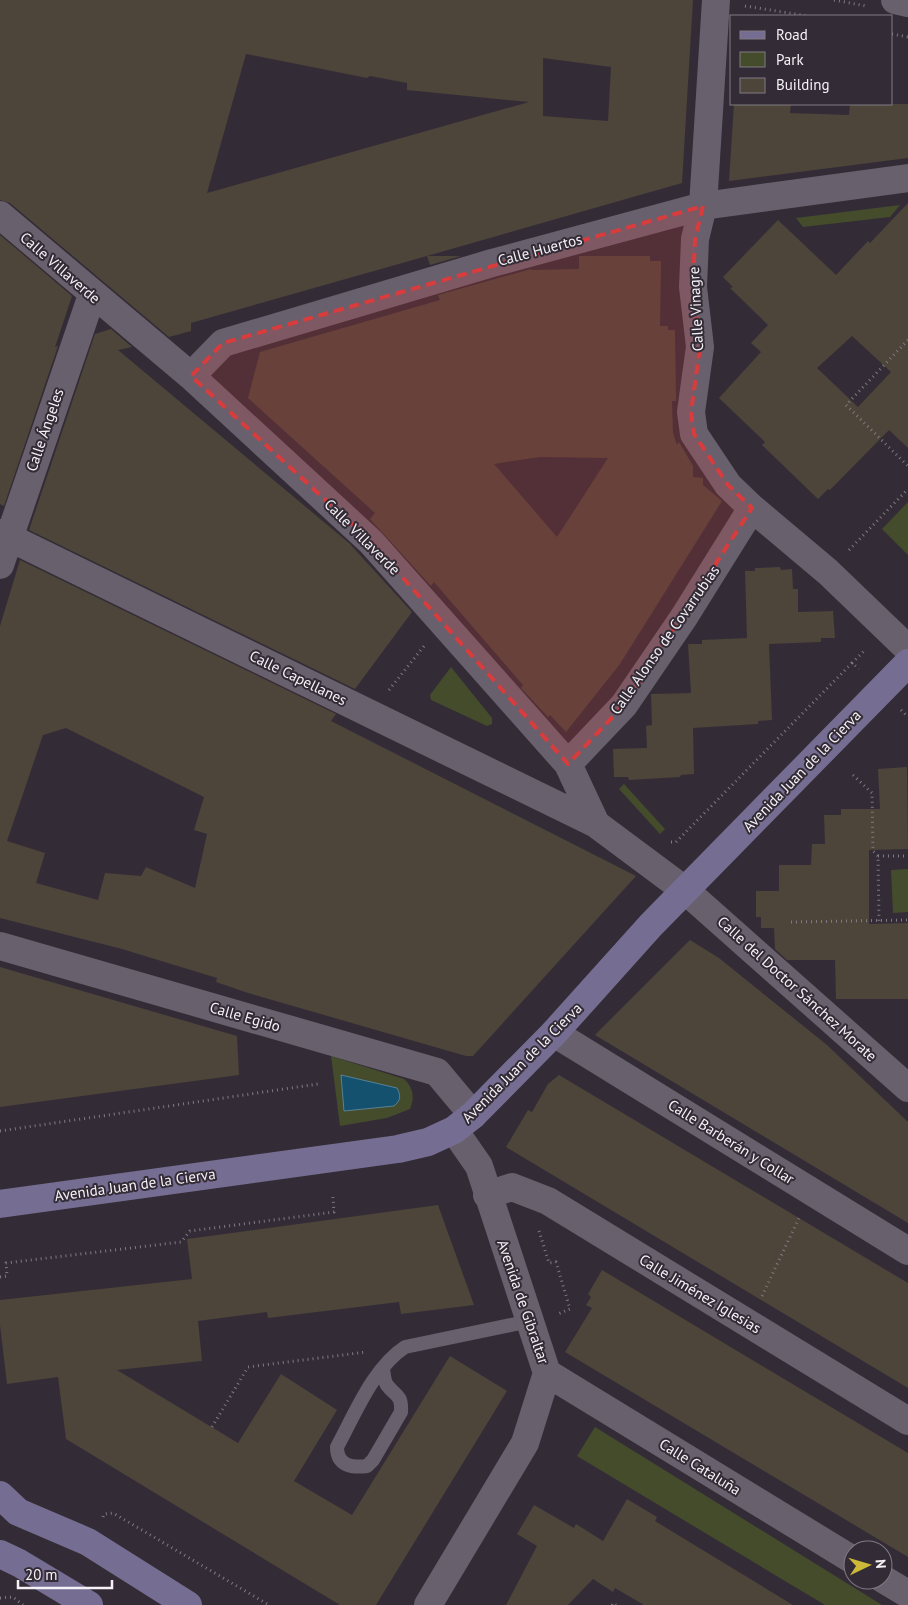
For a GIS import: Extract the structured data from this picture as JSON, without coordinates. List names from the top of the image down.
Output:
{
  "streets": {
    "street": [
      "Calle Huertos",
      "Calle Villaverde",
      "Calle Vinagre",
      "Calle Ángeles",
      "Calle Alonso de Covarrubias",
      "Calle Capellanes",
      "Avenida Juan de la Cierva",
      "Calle del Doctor Sánchez Morate",
      "Calle Egido",
      "Calle Barberán y Collar",
      "Calle Jiménez Iglesias",
      "Avenida de Gibraltar",
      "Calle Cataluña"
    ]
  },
  "crossings": [
    ["Calle Huertos", "Calle Villaverde"],
    ["Calle Huertos", "Calle Vinagre"],
    ["Calle Villaverde", "Calle Ángeles"],
    ["Calle Villaverde", "Calle Alonso de Covarrubias"],
    ["Calle Villaverde", "Calle Capellanes"],
    ["Calle Villaverde", "Avenida Juan de la Cierva"],
    ["Calle Villaverde", "Calle del Doctor Sánchez Morate"],
    ["Calle Vinagre", "Calle Alonso de Covarrubias"],
    ["Calle Ángeles", "Calle Capellanes"],
    ["Avenida Juan de la Cierva", "Calle del Doctor Sánchez Morate"],
    ["Avenida Juan de la Cierva", "Calle Egido"],
    ["Avenida Juan de la Cierva", "Calle Barberán y Collar"],
    ["Avenida Juan de la Cierva", "Avenida de Gibraltar"],
    ["Calle Egido", "Avenida de Gibraltar"],
    ["Calle Jiménez Iglesias", "Avenida de Gibraltar"],
    ["Avenida de Gibraltar", "Calle Cataluña"]
  ],
  "legend": ["Road", "Park", "Building"],
  "scale_bar": "20 m",
  "north": "right"
}
